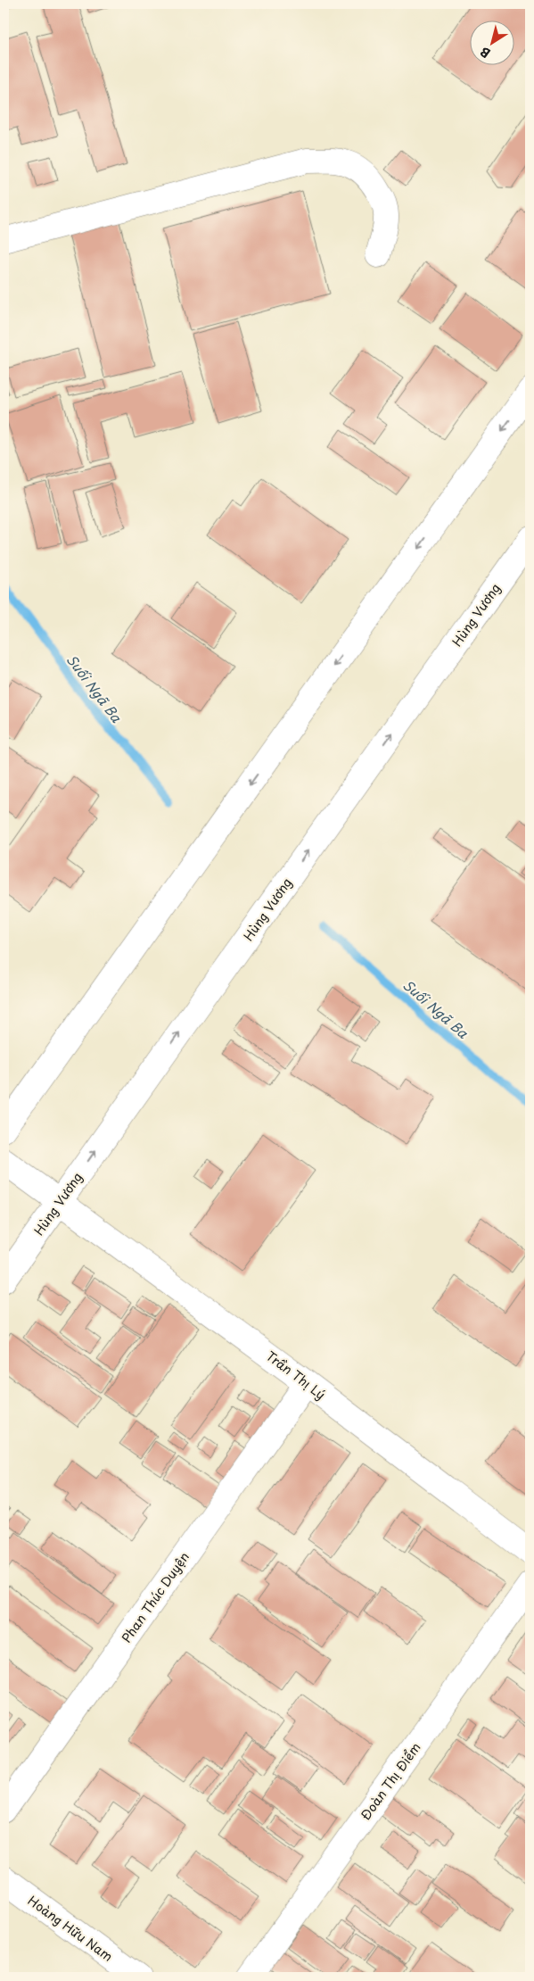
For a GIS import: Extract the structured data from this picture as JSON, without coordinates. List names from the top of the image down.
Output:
{
  "streets": {
    "street": [
      "Hùng Vương",
      "Trần Thị Lý",
      "Phan Thúc Duyện",
      "Đoàn Thị Điểm",
      "Hoàng Hữu Nam"
    ]
  },
  "crossings": [
    ["Hùng Vương", "Trần Thị Lý"],
    ["Trần Thị Lý", "Phan Thúc Duyện"]
  ],
  "water": ["Suối Ngã Ba"],
  "north": "bottom left"
}
